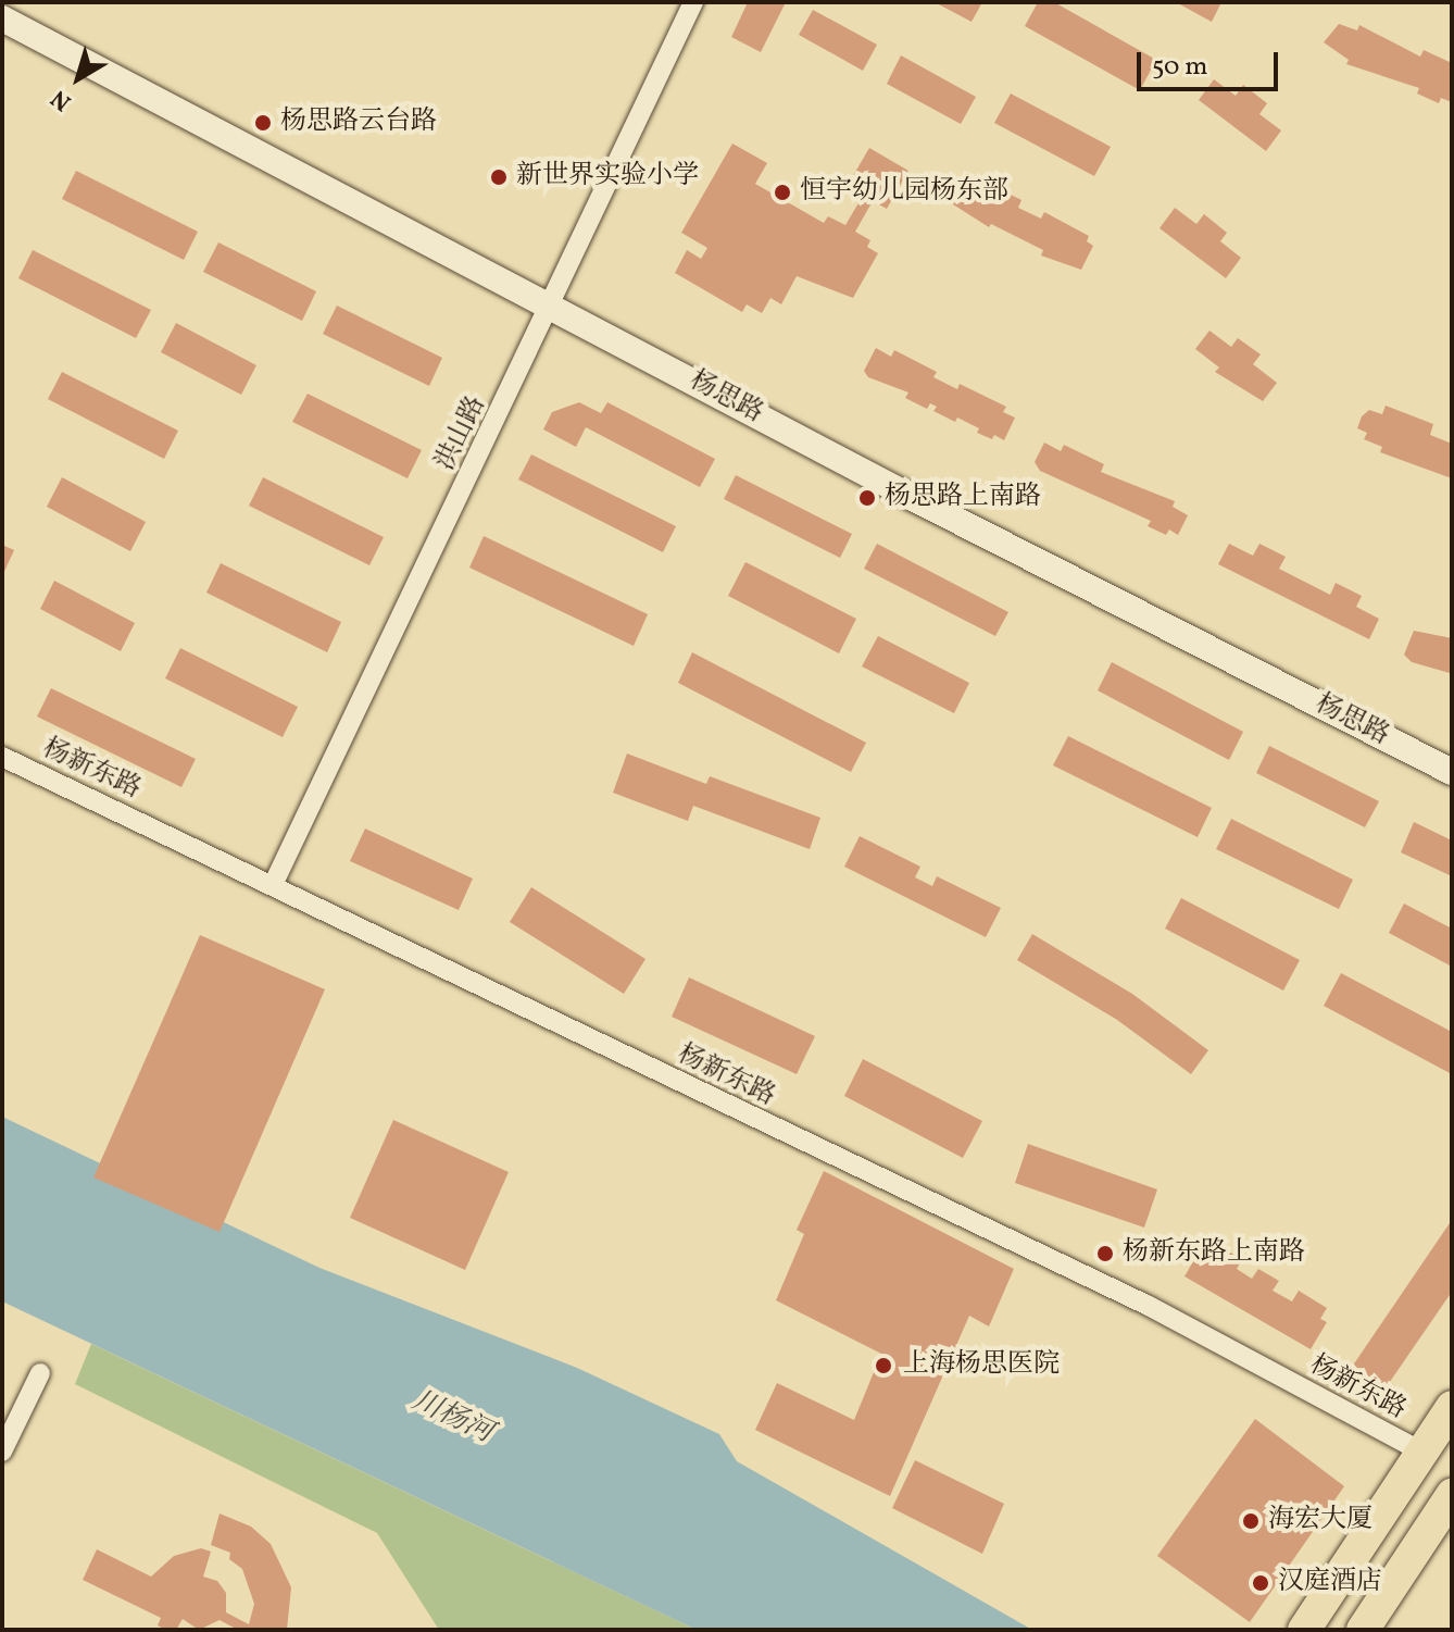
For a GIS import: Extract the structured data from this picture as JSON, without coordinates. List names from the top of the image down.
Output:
{
  "streets": {
    "street": ["杨思路", "洪山路", "杨新东路"]
  },
  "crossings": [
    ["杨思路", "洪山路"],
    ["洪山路", "杨新东路"]
  ],
  "water": ["川杨河"],
  "places": [
    "杨思路云台路",
    "新世界实验小学",
    "恒宇幼儿园杨东部",
    "杨思路上南路",
    "杨新东路上南路",
    "上海杨思医院",
    "海宏大厦",
    "汉庭酒店"
  ],
  "scale_bar": "50 m",
  "north": "bottom left"
}
